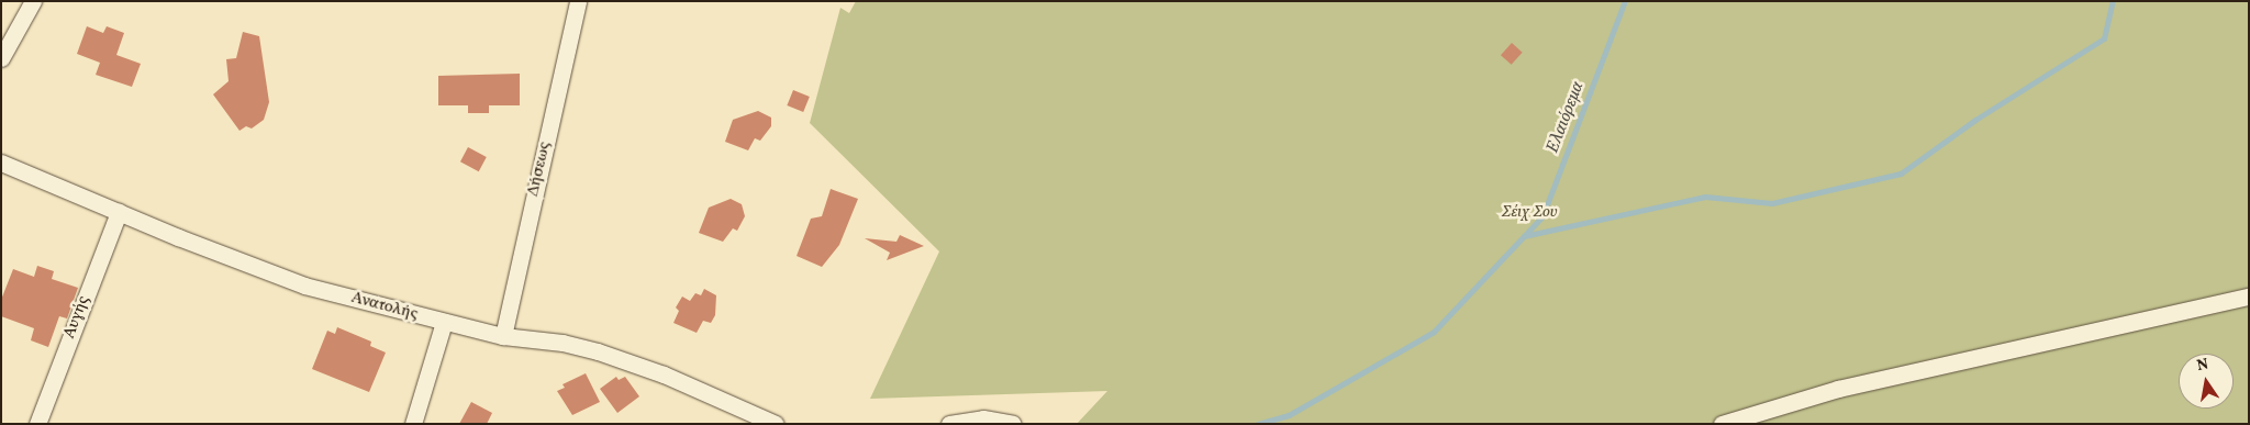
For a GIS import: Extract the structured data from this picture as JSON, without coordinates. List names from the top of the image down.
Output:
{
  "streets": {
    "street": ["Δήσεως", "Ανατολής", "Αυγής"]
  },
  "crossings": [
    ["Δήσεως", "Ανατολής"],
    ["Ανατολής", "Αυγής"]
  ],
  "water": ["Ελαιόρεμα"],
  "parks": ["Σέιχ Σου"],
  "north": "top"
}
